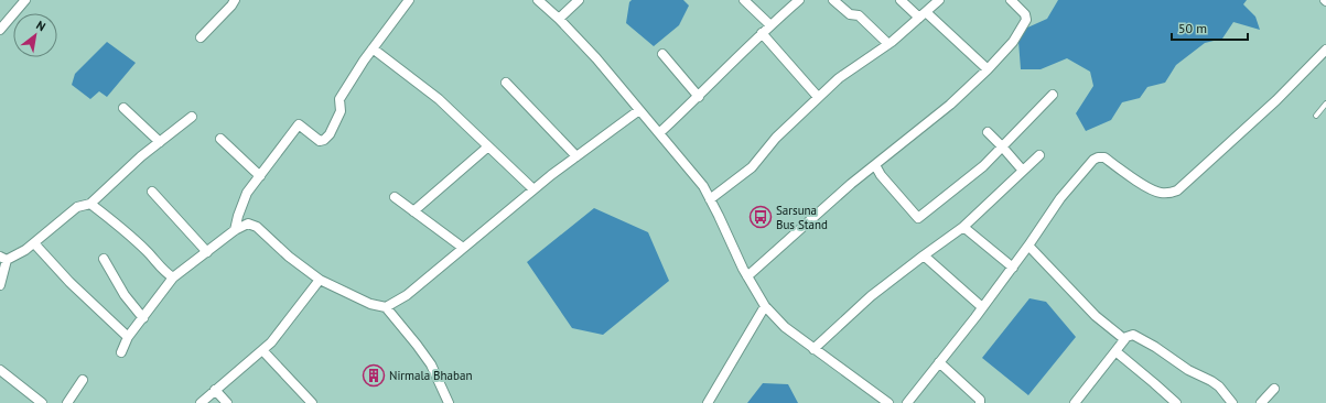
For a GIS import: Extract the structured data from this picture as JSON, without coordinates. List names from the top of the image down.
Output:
{
  "places": {
    "bus stop": ["Sarsuna Bus Stand"],
    "building": ["Nirmala Bhaban"]
  },
  "scale_bar": "50 m",
  "north": "top right"
}
